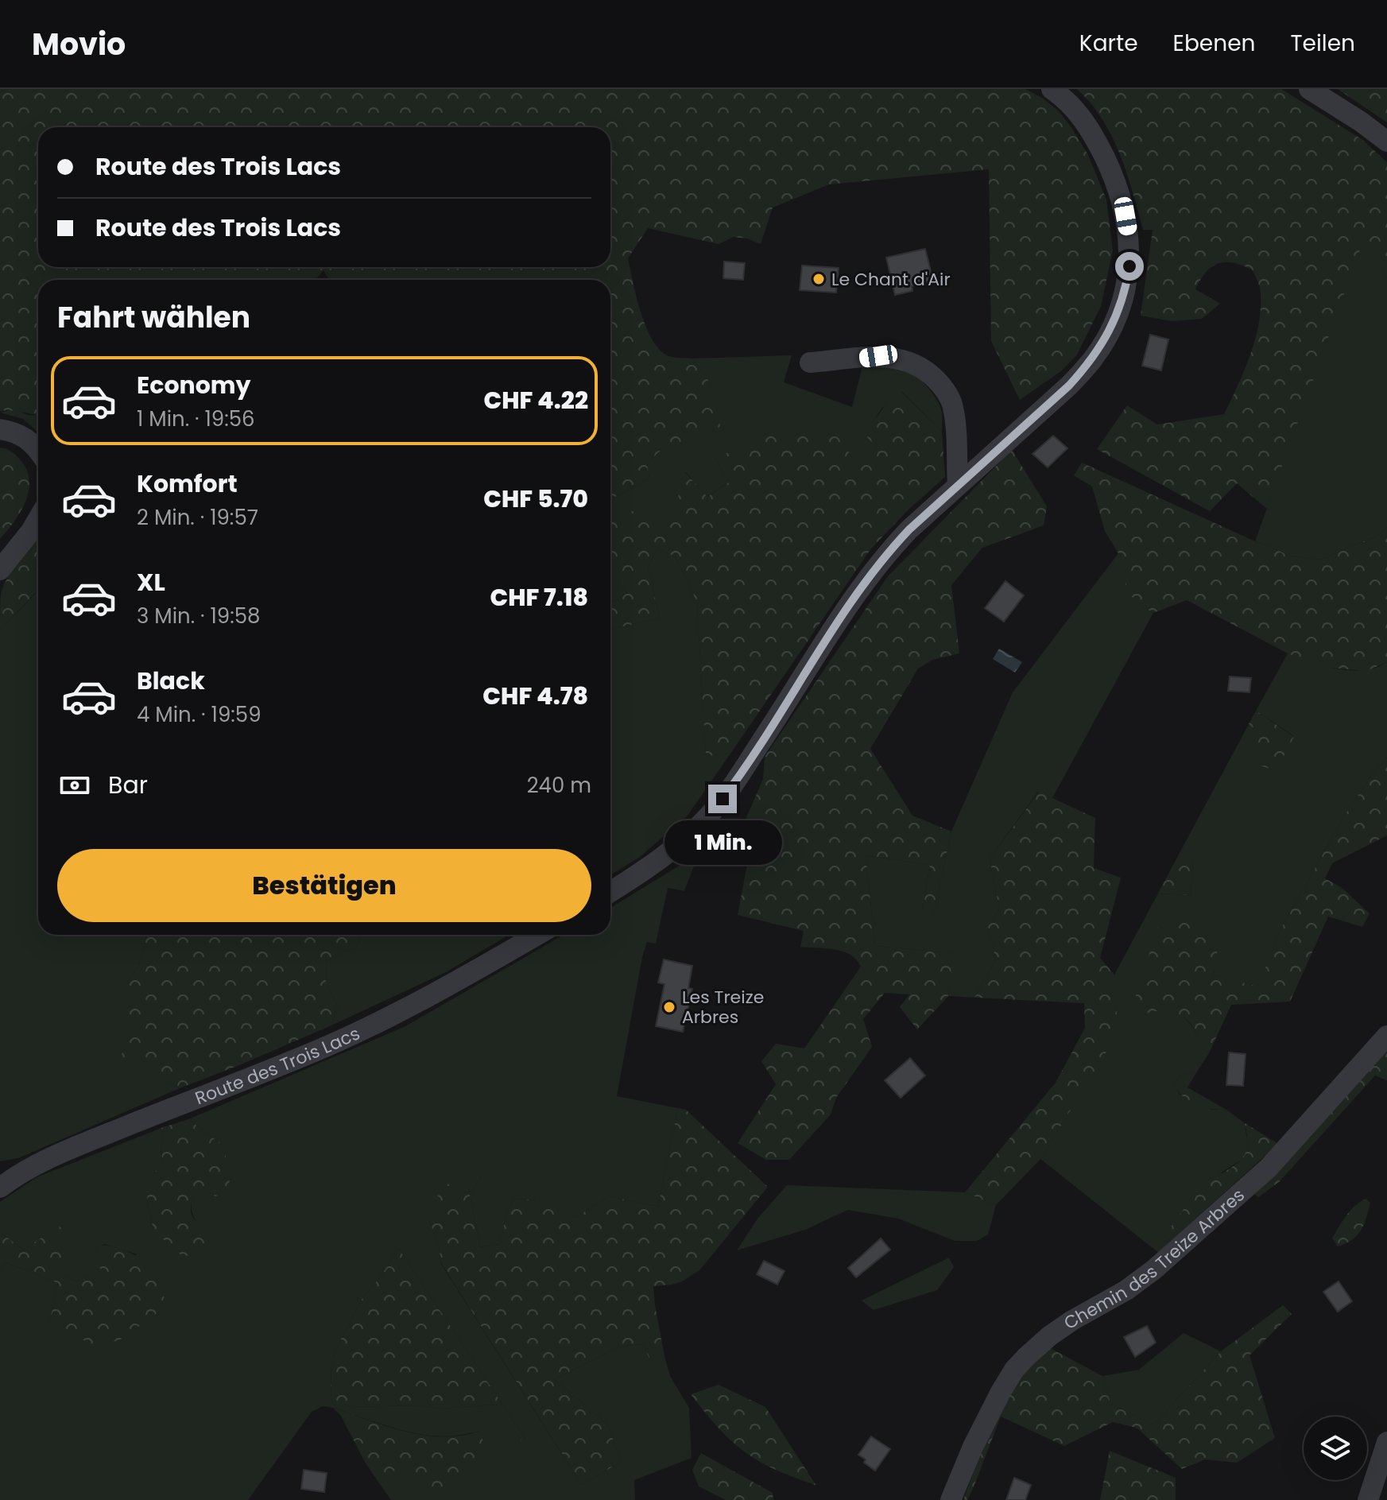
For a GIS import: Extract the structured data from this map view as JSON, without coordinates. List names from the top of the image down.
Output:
{
  "streets": {
    "street": ["Route des Trois Lacs", "Chemin des Treize Arbres"]
  },
  "places": ["Le Chant d'Air", "Les Treize Arbres"],
  "page": {
    "header": "Movio",
    "nav": ["Karte", "Ebenen", "Teilen"],
    "banner": ["Route des Trois Lacs", "Route des Trois Lacs"],
    "heading": "Fahrt wählen",
    "list": [
      {
        "name": "Economy",
        "note": "1 Min. · 19:56",
        "value": "CHF 4.22"
      },
      {
        "name": "Komfort",
        "note": "2 Min. · 19:57",
        "value": "CHF 5.70"
      },
      {
        "name": "XL",
        "note": "3 Min. · 19:58",
        "value": "CHF 7.18"
      },
      {
        "name": "Black",
        "note": "4 Min. · 19:59",
        "value": "CHF 4.78"
      }
    ],
    "pay": ["Bar", "240 m"],
    "bubble": "1 Min.",
    "buttons": "Bestätigen"
  }
}
